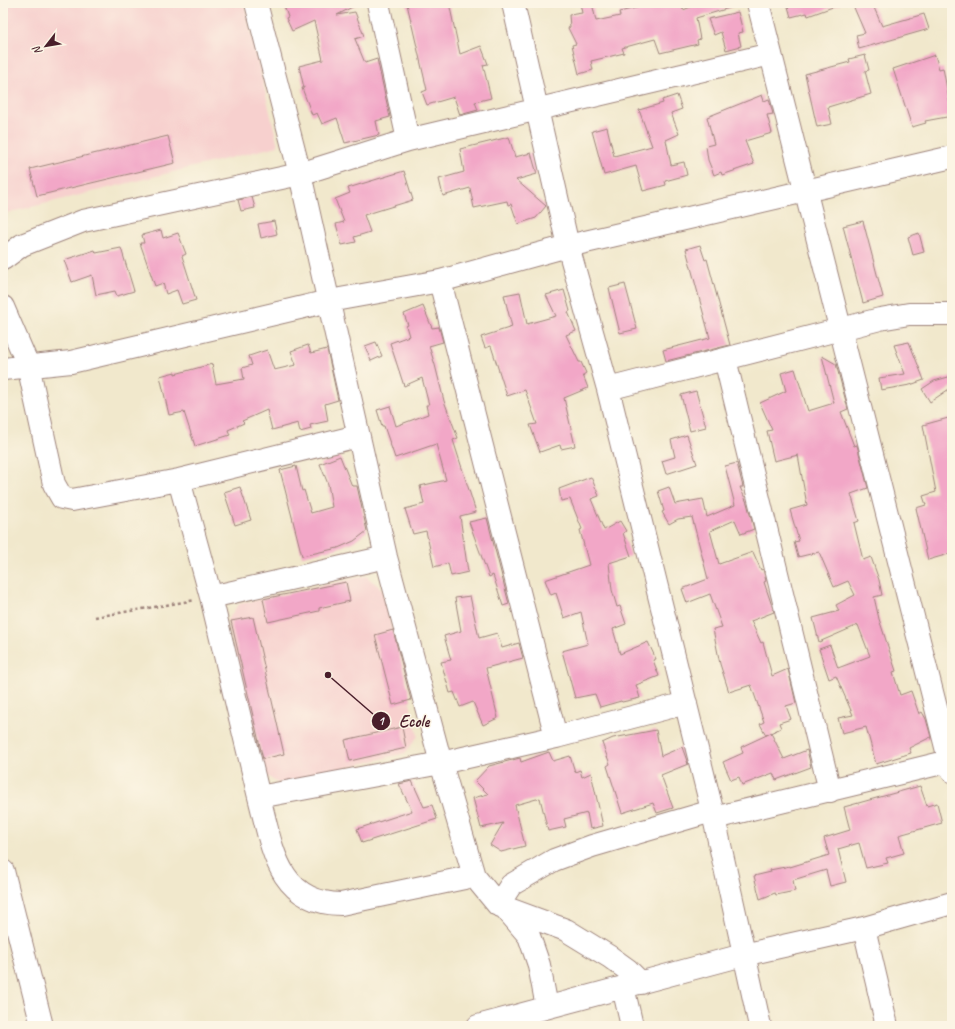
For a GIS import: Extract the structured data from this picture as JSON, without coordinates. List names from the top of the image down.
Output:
{
  "places": ["Ecole"],
  "north": "bottom left"
}
